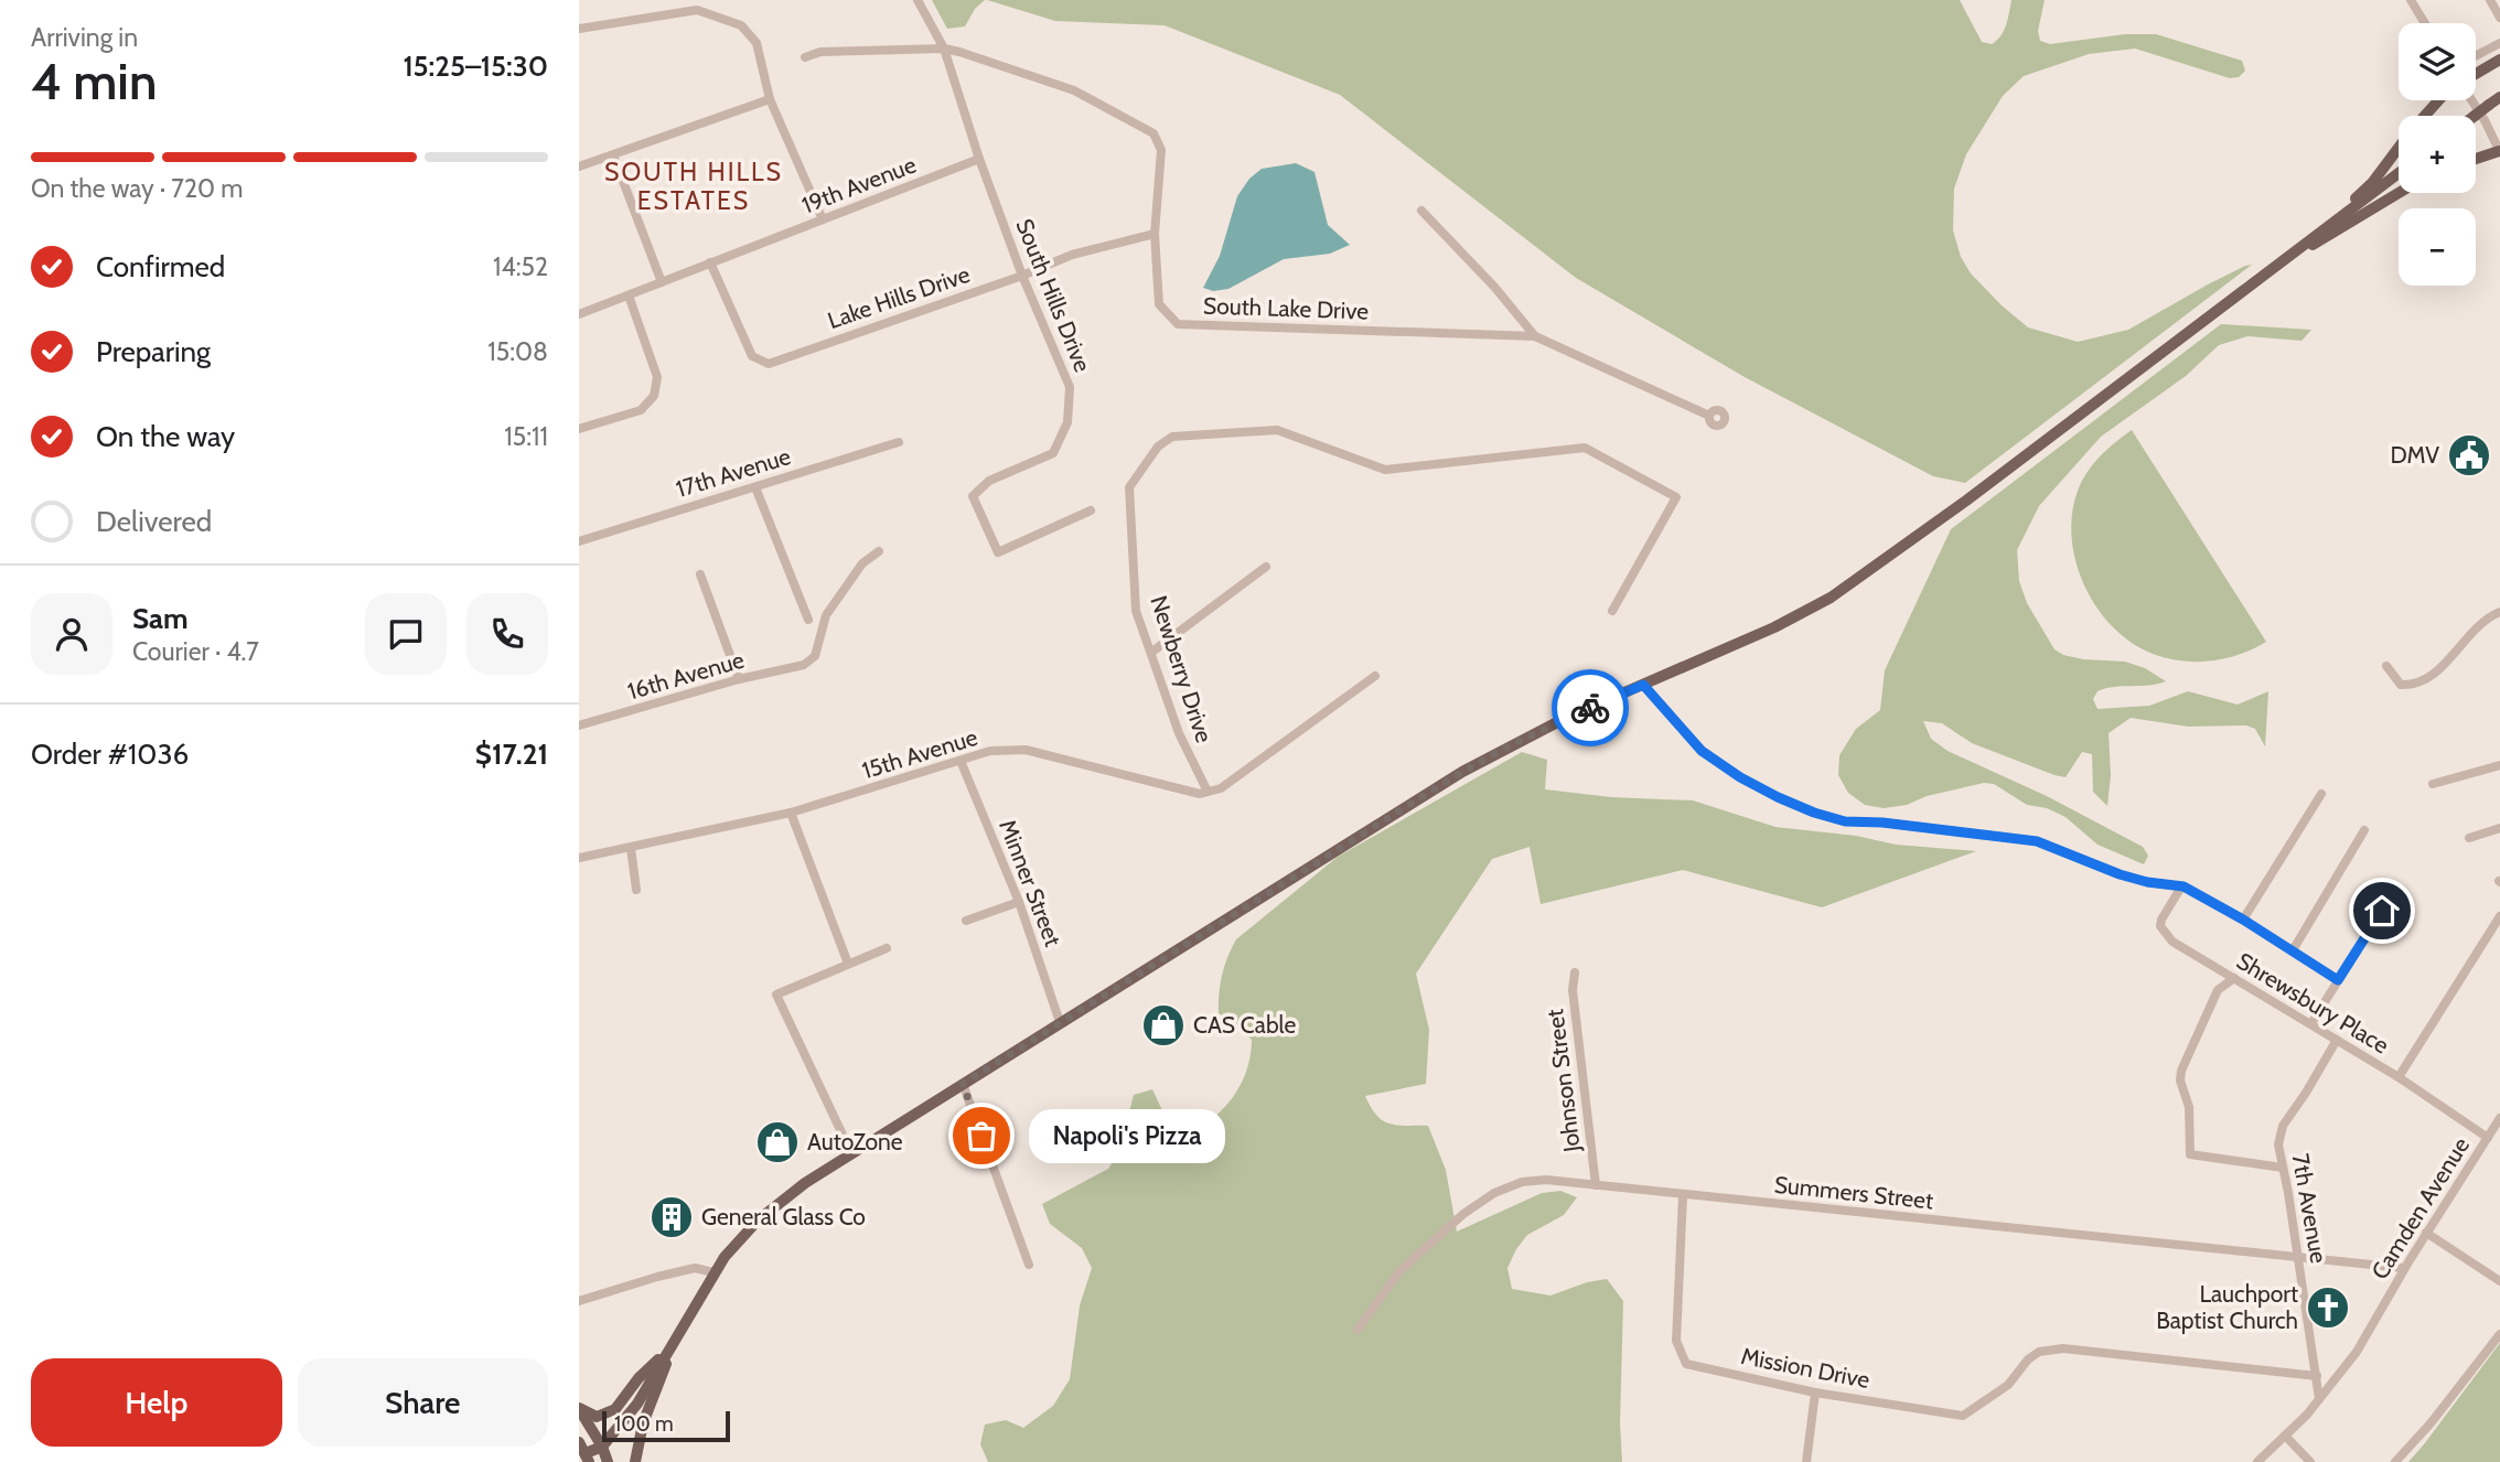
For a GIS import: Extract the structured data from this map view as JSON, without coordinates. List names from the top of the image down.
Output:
{
  "streets": {
    "street": [
      "19th Avenue",
      "South Hills Drive",
      "Lake Hills Drive",
      "South Lake Drive",
      "17th Avenue",
      "Newberry Drive",
      "16th Avenue",
      "15th Avenue",
      "Minner Street",
      "Shrewsbury Place",
      "Johnson Street",
      "Summers Street",
      "7th Avenue",
      "Camden Avenue",
      "Mission Drive"
    ]
  },
  "crossings": [
    ["19th Avenue", "South Hills Drive"],
    ["19th Avenue", "Lake Hills Drive"],
    ["South Hills Drive", "Lake Hills Drive"],
    ["South Hills Drive", "South Lake Drive"],
    ["Lake Hills Drive", "South Lake Drive"],
    ["Newberry Drive", "15th Avenue"],
    ["15th Avenue", "Minner Street"],
    ["Shrewsbury Place", "7th Avenue"],
    ["Shrewsbury Place", "Camden Avenue"],
    ["Johnson Street", "Summers Street"],
    ["Summers Street", "7th Avenue"],
    ["Summers Street", "Camden Avenue"],
    ["Summers Street", "Mission Drive"],
    ["7th Avenue", "Camden Avenue"],
    ["7th Avenue", "Mission Drive"]
  ],
  "districts": ["SOUTH HILLS ESTATES"],
  "places": {
    "public building": ["DMV"],
    "shop": ["CAS Cable", "AutoZone"],
    "other": ["Napoli's Pizza"],
    "building": ["General Glass Co"],
    "church": ["Lauchport Baptist Church"]
  },
  "scale_bar": "100 m",
  "page": {
    "heading": ["4 min", "Arriving in", "15:25–15:30"],
    "panel": [
      "Sam",
      "Courier · 4.7",
      "Order #1036",
      "$17.21"
    ],
    "map_buttons": ["+", "−"],
    "bar": "On the way · 720 m",
    "list": [
      ["Confirmed", "14:52"],
      ["Preparing", "15:08"],
      ["On the way", "15:11"],
      "Delivered"
    ],
    "bubble": "Napoli's Pizza",
    "buttons": ["Help", "Share"],
    "scale": "100 m"
  }
}
